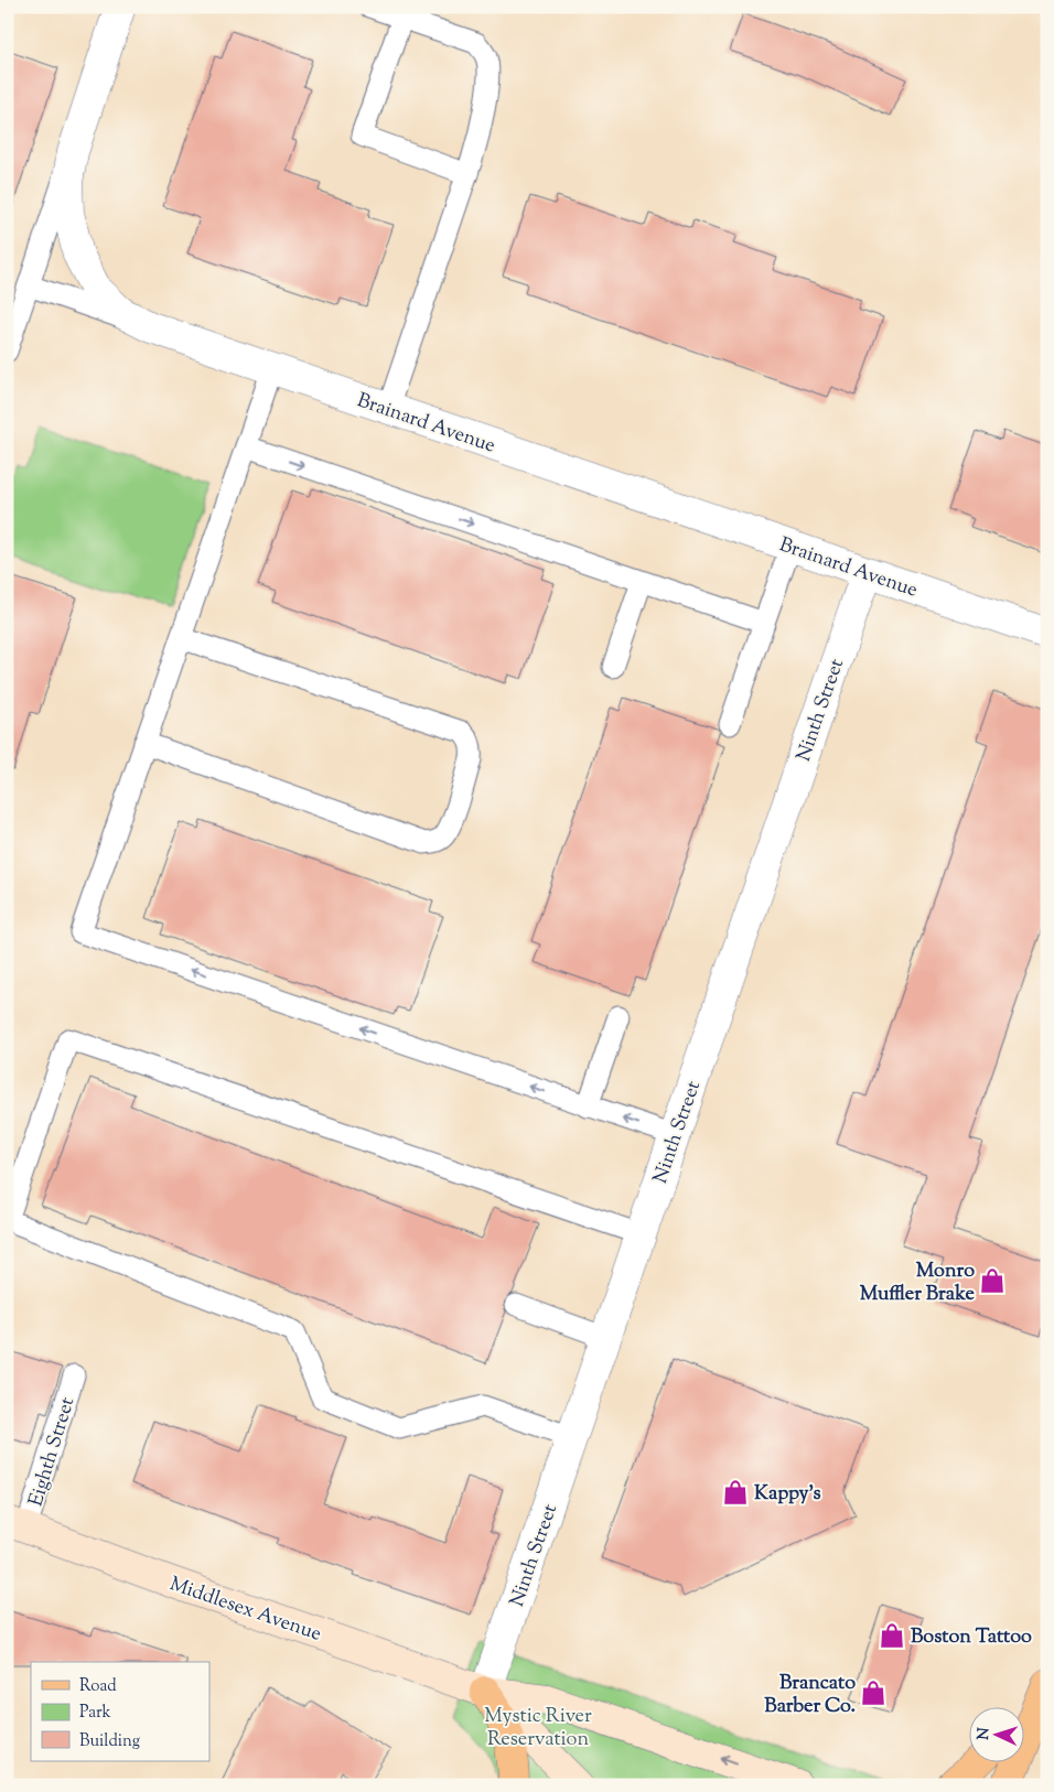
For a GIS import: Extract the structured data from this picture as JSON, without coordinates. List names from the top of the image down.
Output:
{
  "streets": {
    "main road": ["Middlesex Avenue"],
    "street": ["Brainard Avenue", "Ninth Street"],
    "lane": ["Eighth Street"]
  },
  "crossings": [
    ["Brainard Avenue", "Ninth Street"],
    ["Ninth Street", "Middlesex Avenue"],
    ["Eighth Street", "Middlesex Avenue"]
  ],
  "parks": ["Mystic River Reservation"],
  "places": {
    "shop": [
      "Monro Muffler Brake",
      "Kappy's",
      "Boston Tattoo",
      "Brancato Barber Co."
    ]
  },
  "legend": ["Road", "Park", "Building"],
  "north": "left"
}
